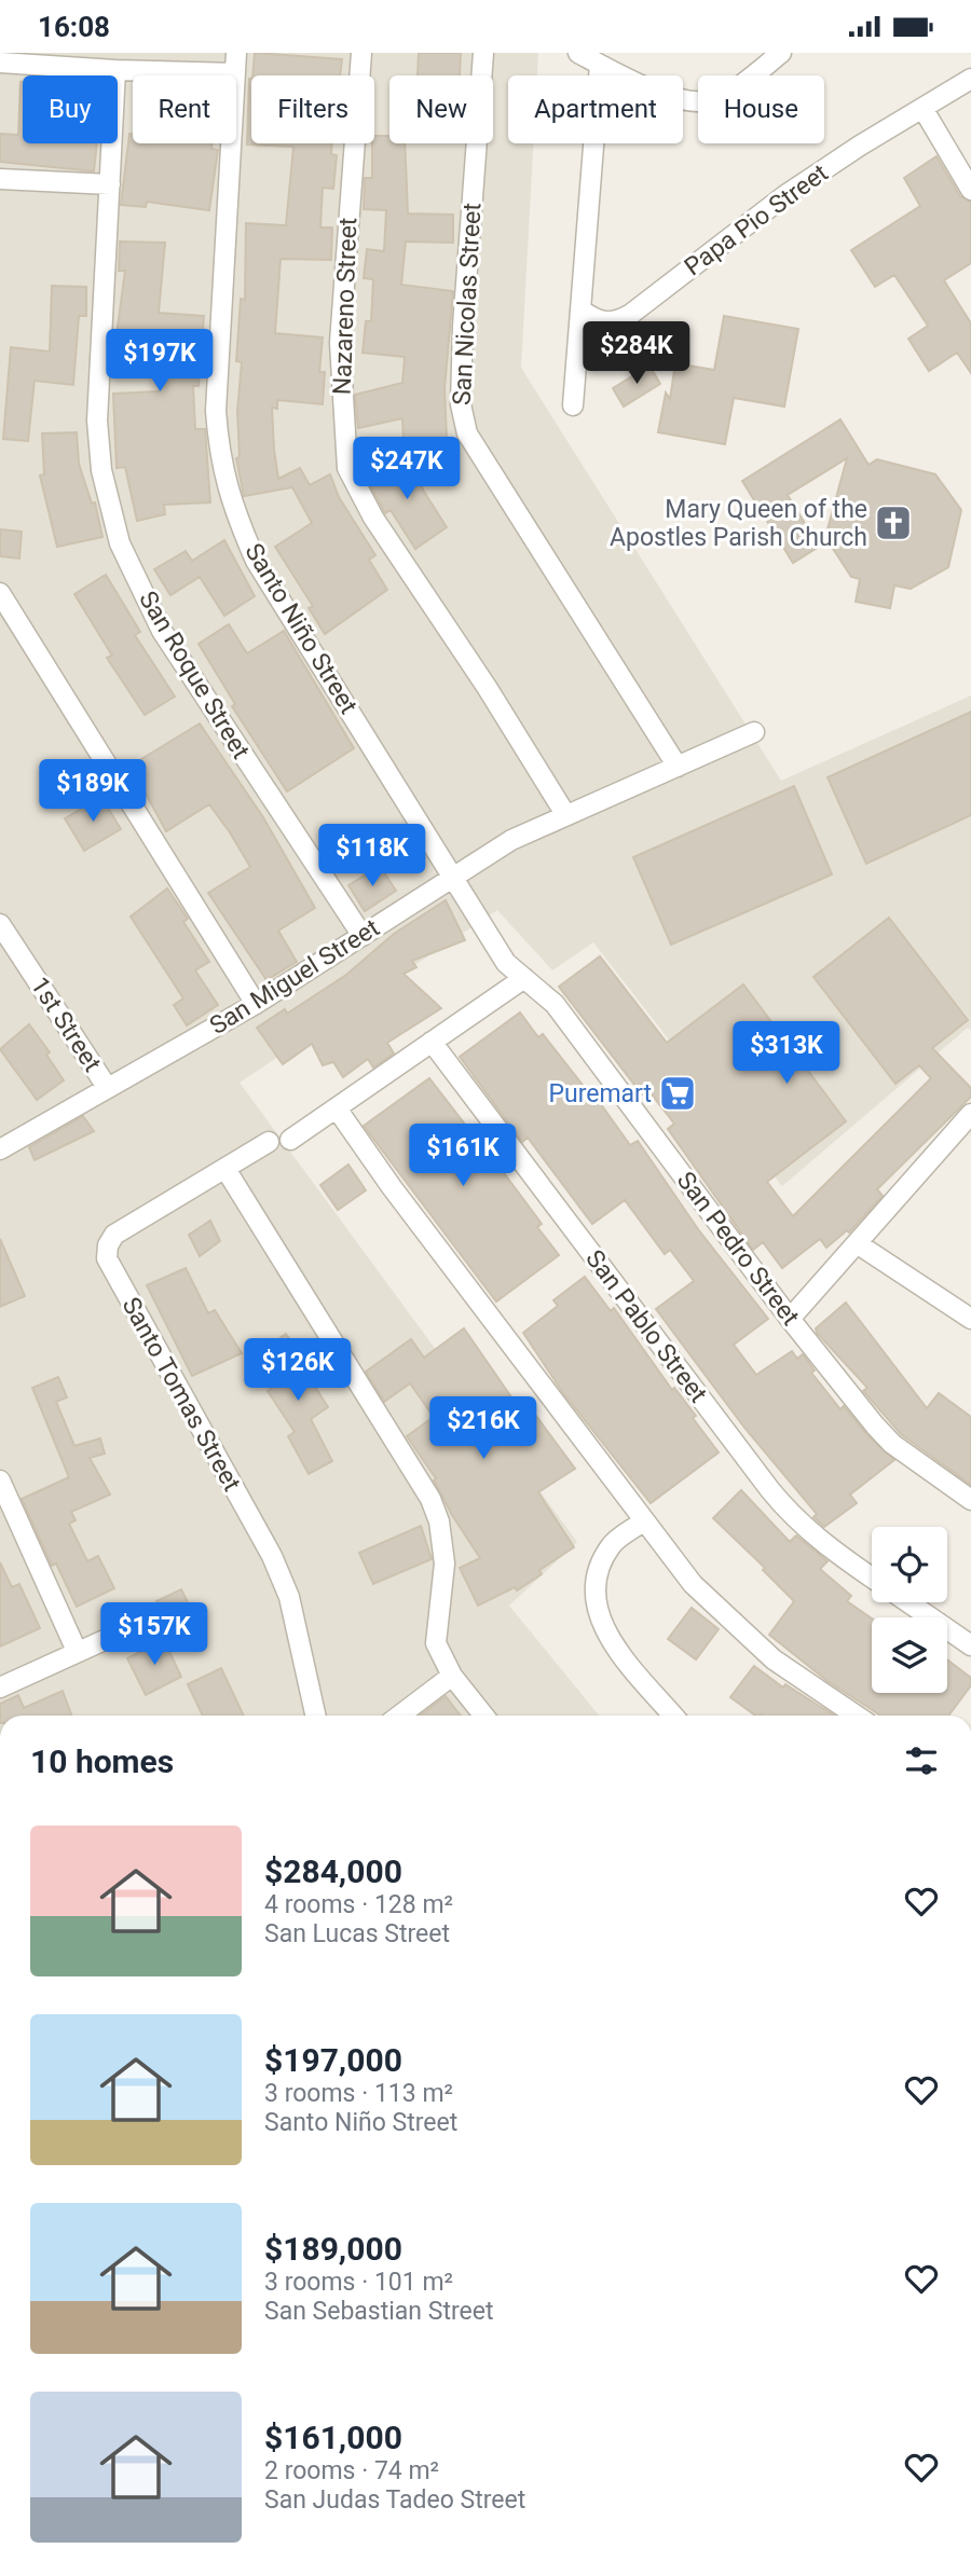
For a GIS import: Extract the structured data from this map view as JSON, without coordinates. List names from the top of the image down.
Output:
{
  "streets": {
    "street": [
      "Papa Pio Street",
      "San Nicolas Street",
      "Nazareno Street",
      "Santo Niño Street",
      "San Roque Street",
      "San Miguel Street",
      "1st Street",
      "San Pedro Street",
      "San Pablo Street",
      "Santo Tomas Street"
    ]
  },
  "crossings": [
    ["San Nicolas Street", "San Miguel Street"],
    ["Nazareno Street", "San Miguel Street"],
    ["Santo Niño Street", "San Miguel Street"],
    ["Santo Niño Street", "San Pedro Street"],
    ["San Roque Street", "San Miguel Street"],
    ["San Miguel Street", "1st Street"]
  ],
  "places": {
    "church": ["Mary Queen of the Apostles Parish Church"],
    "supermarket": ["Puremart"]
  },
  "page": {
    "status": "16:08",
    "chip": [
      "Buy",
      "Rent",
      "Filters",
      "New",
      "Apartment",
      "House"
    ],
    "price": [
      "$284K",
      "$197K",
      "$247K",
      "$189K",
      "$118K",
      "$313K",
      "$161K",
      "$126K",
      "$216K",
      "$157K"
    ],
    "heading": "10 homes",
    "list": [
      {
        "name": "$284,000",
        "note": "4 rooms · 128 m² · San Lucas Street"
      },
      {
        "name": "$197,000",
        "note": "3 rooms · 113 m² · Santo Niño Street"
      },
      {
        "name": "$189,000",
        "note": "3 rooms · 101 m² · San Sebastian Street"
      },
      {
        "name": "$161,000",
        "note": "2 rooms · 74 m² · San Judas Tadeo Street"
      }
    ]
  }
}
